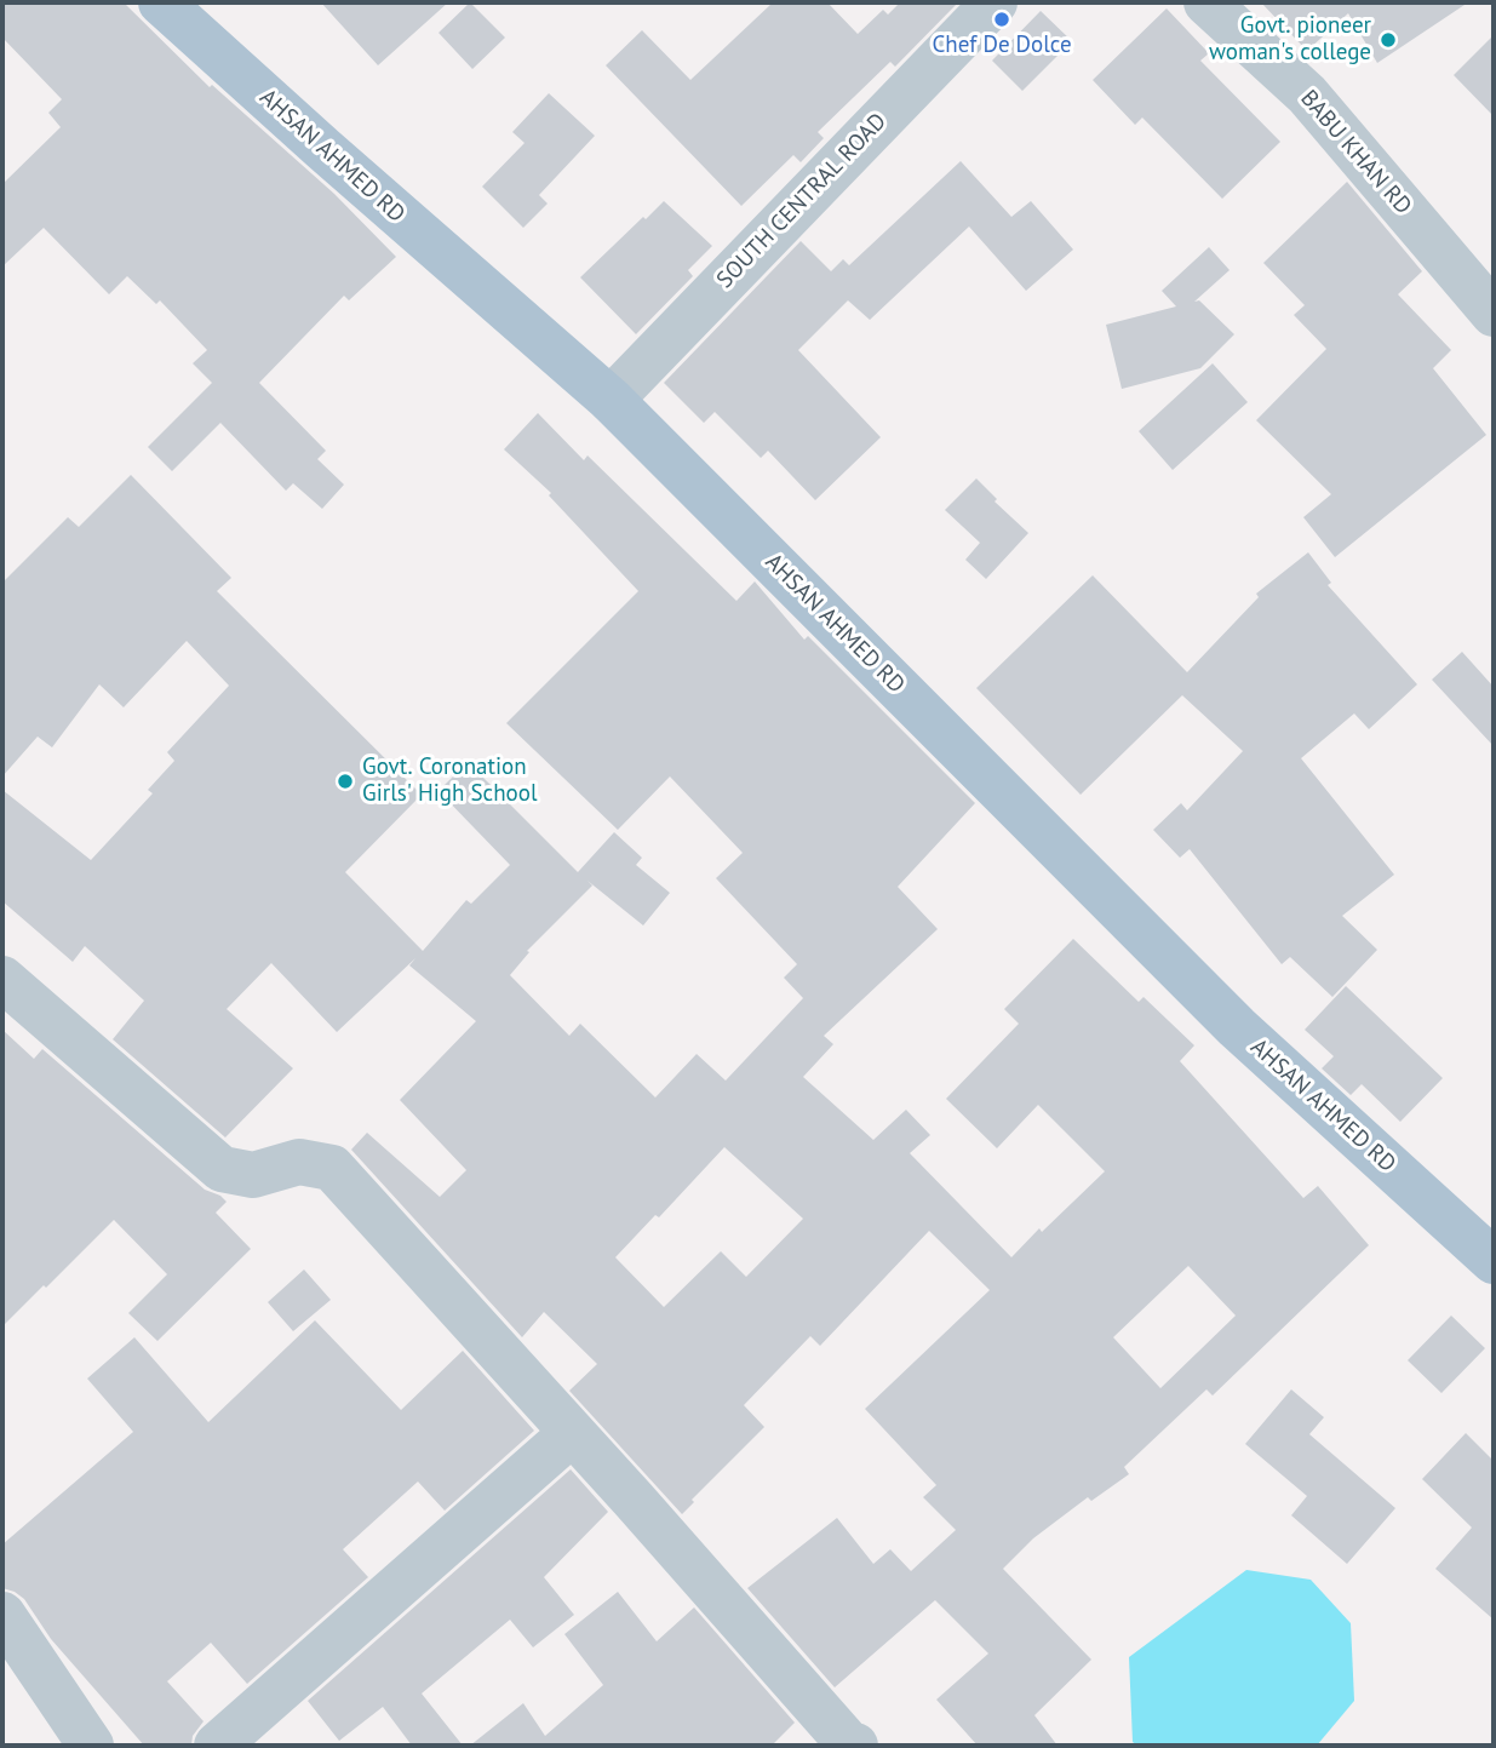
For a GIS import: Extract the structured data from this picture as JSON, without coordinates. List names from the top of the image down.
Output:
{
  "streets": {
    "main road": ["AHSAN AHMED RD"],
    "street": ["BABU KHAN RD", "SOUTH CENTRAL ROAD"]
  },
  "crossings": [
    ["AHSAN AHMED RD", "SOUTH CENTRAL ROAD"]
  ],
  "places": ["Chef De Dolce", "Govt. pioneer woman's college", "Govt. Coronation Girls' High School"]
}
